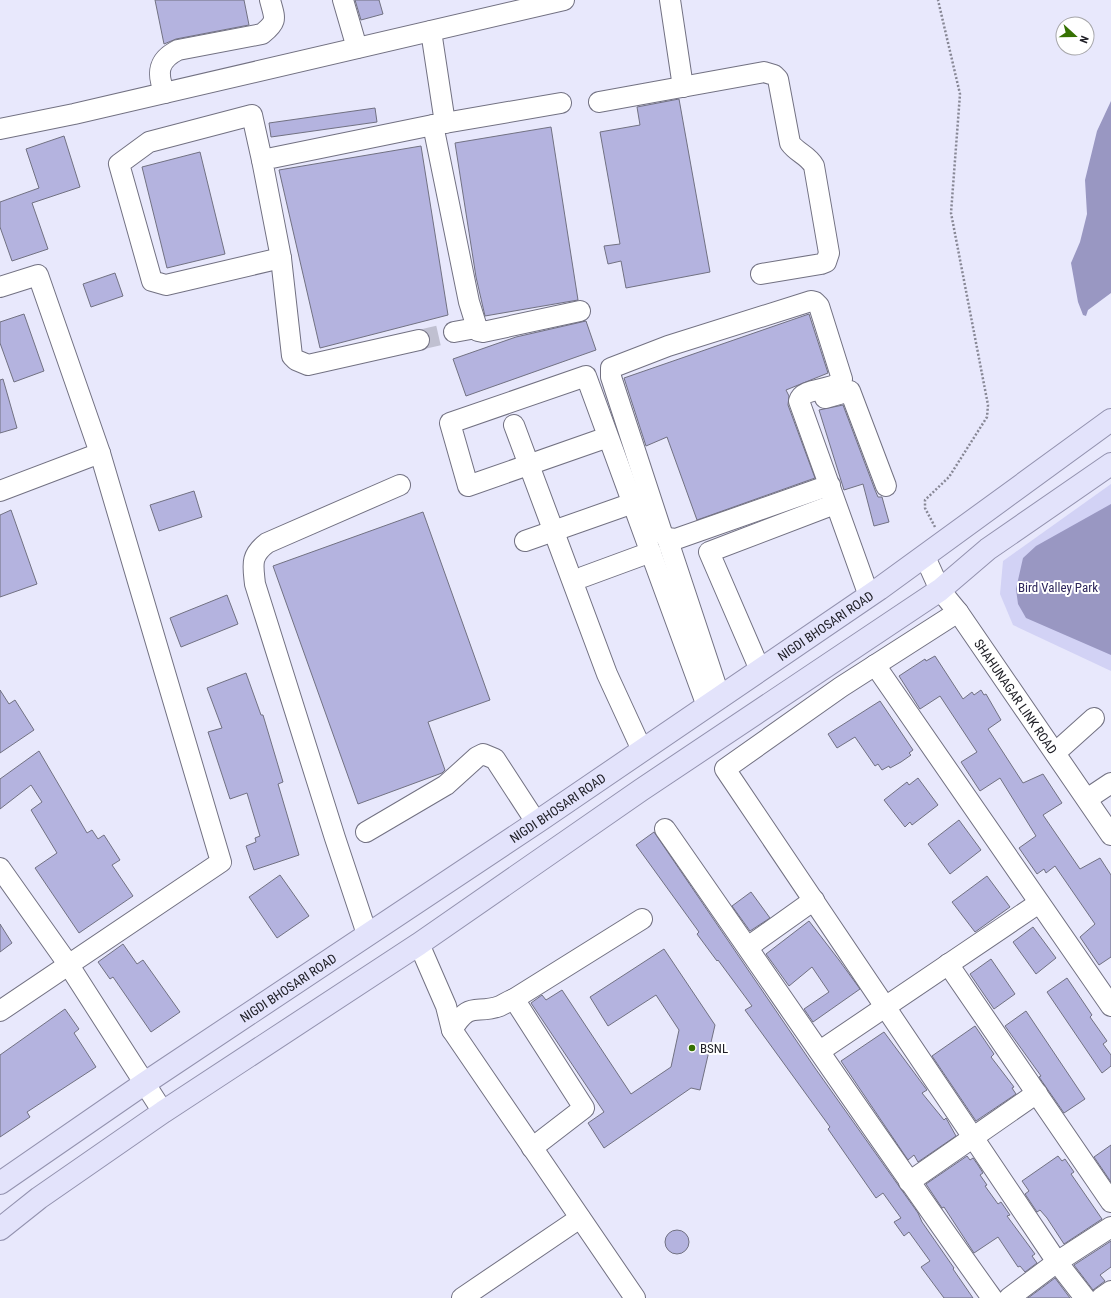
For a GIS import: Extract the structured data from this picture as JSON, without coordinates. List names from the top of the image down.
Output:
{
  "streets": {
    "main road": ["NIGDI BHOSARI ROAD"],
    "street": ["SHAHUNAGAR LINK ROAD"]
  },
  "crossings": [
    ["NIGDI BHOSARI ROAD", "SHAHUNAGAR LINK ROAD"]
  ],
  "parks": ["Bird Valley Park"],
  "places": ["BSNL"],
  "north": "right"
}
